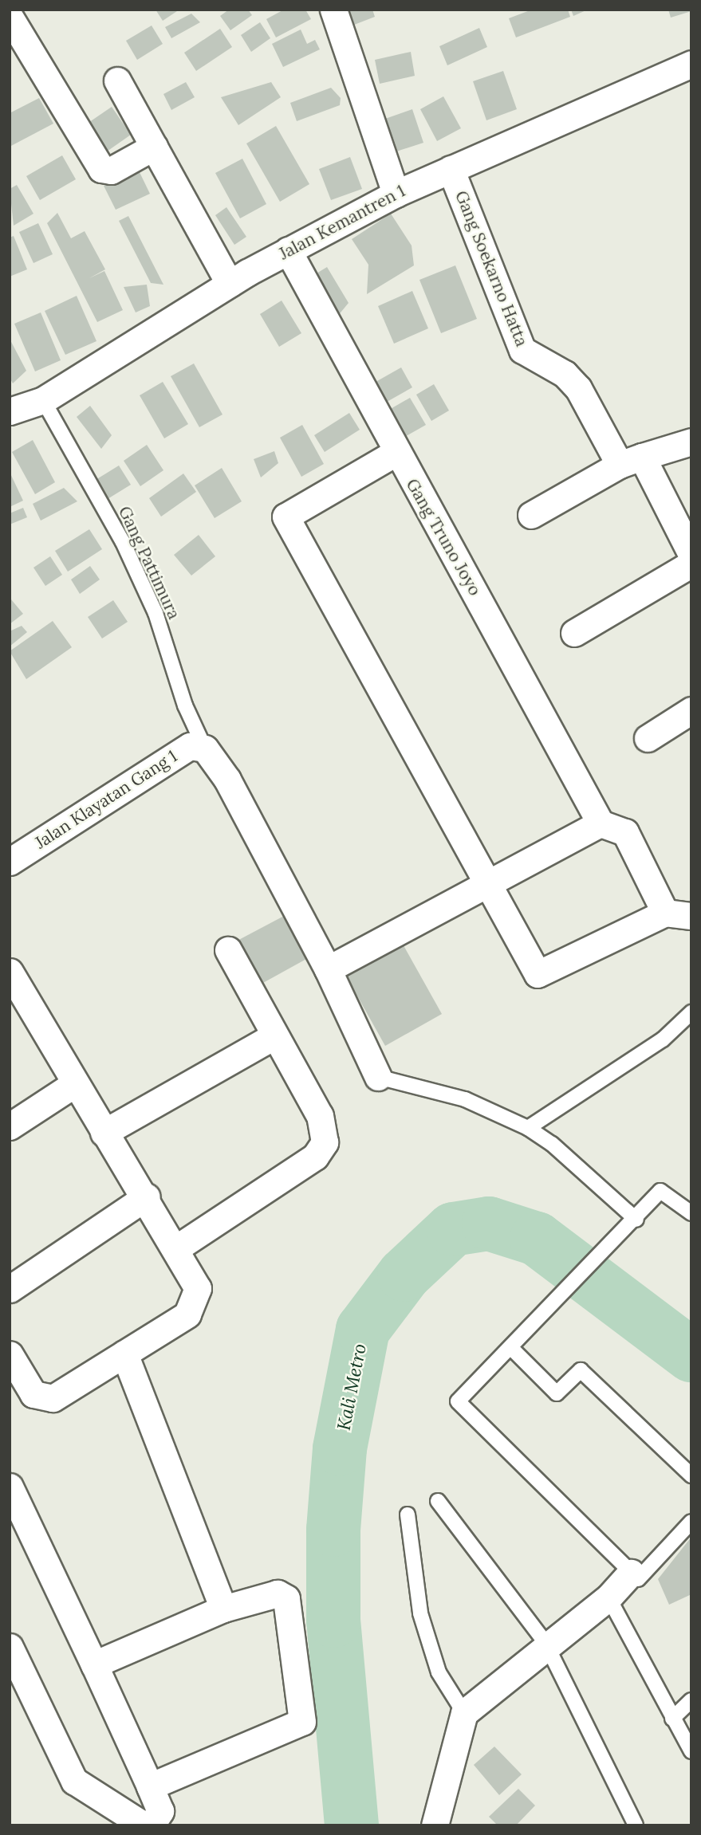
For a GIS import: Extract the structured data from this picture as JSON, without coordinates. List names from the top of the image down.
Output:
{
  "streets": {
    "street": [
      "Jalan Kemantren 1",
      "Gang Soekarno Hatta",
      "Gang Truno Joyo",
      "Jalan Klayatan Gang 1"
    ],
    "lane": ["Gang Pattimura"]
  },
  "crossings": [
    ["Jalan Kemantren 1", "Gang Soekarno Hatta"],
    ["Jalan Kemantren 1", "Gang Truno Joyo"],
    ["Jalan Kemantren 1", "Gang Pattimura"],
    ["Gang Pattimura", "Jalan Klayatan Gang 1"]
  ],
  "water": ["Kali Metro"]
}
